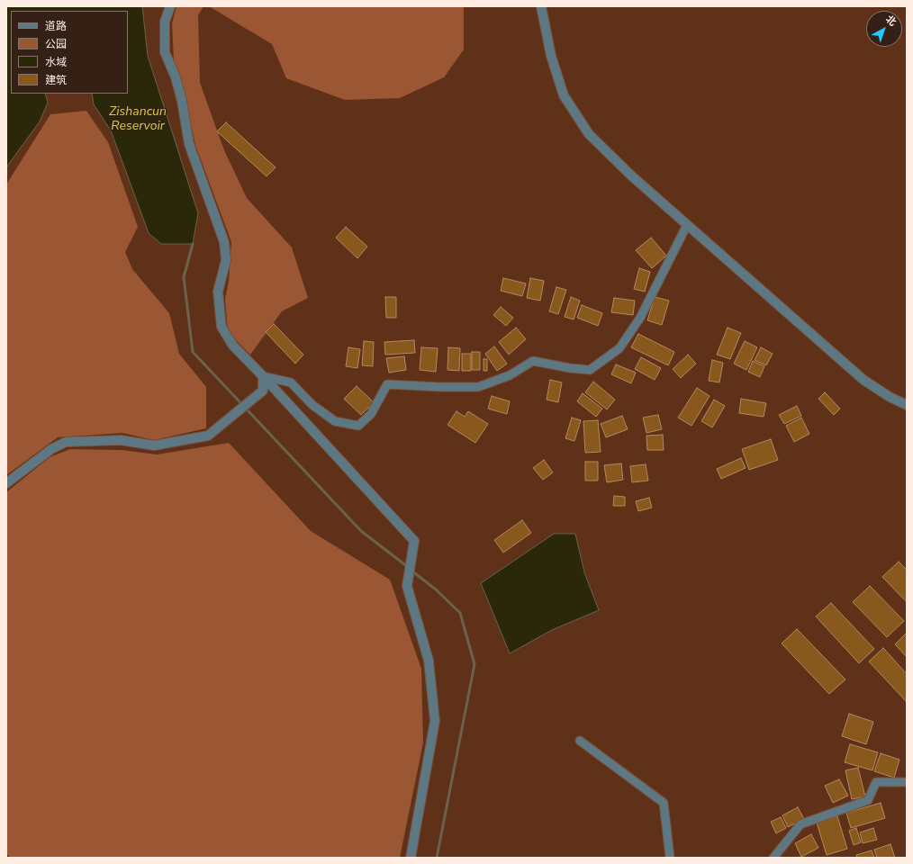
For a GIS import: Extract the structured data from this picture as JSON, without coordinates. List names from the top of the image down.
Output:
{
  "water": ["Zishancun Reservoir"],
  "legend": [
    "道路",
    "公园",
    "水域",
    "建筑"
  ],
  "north": "top right"
}
